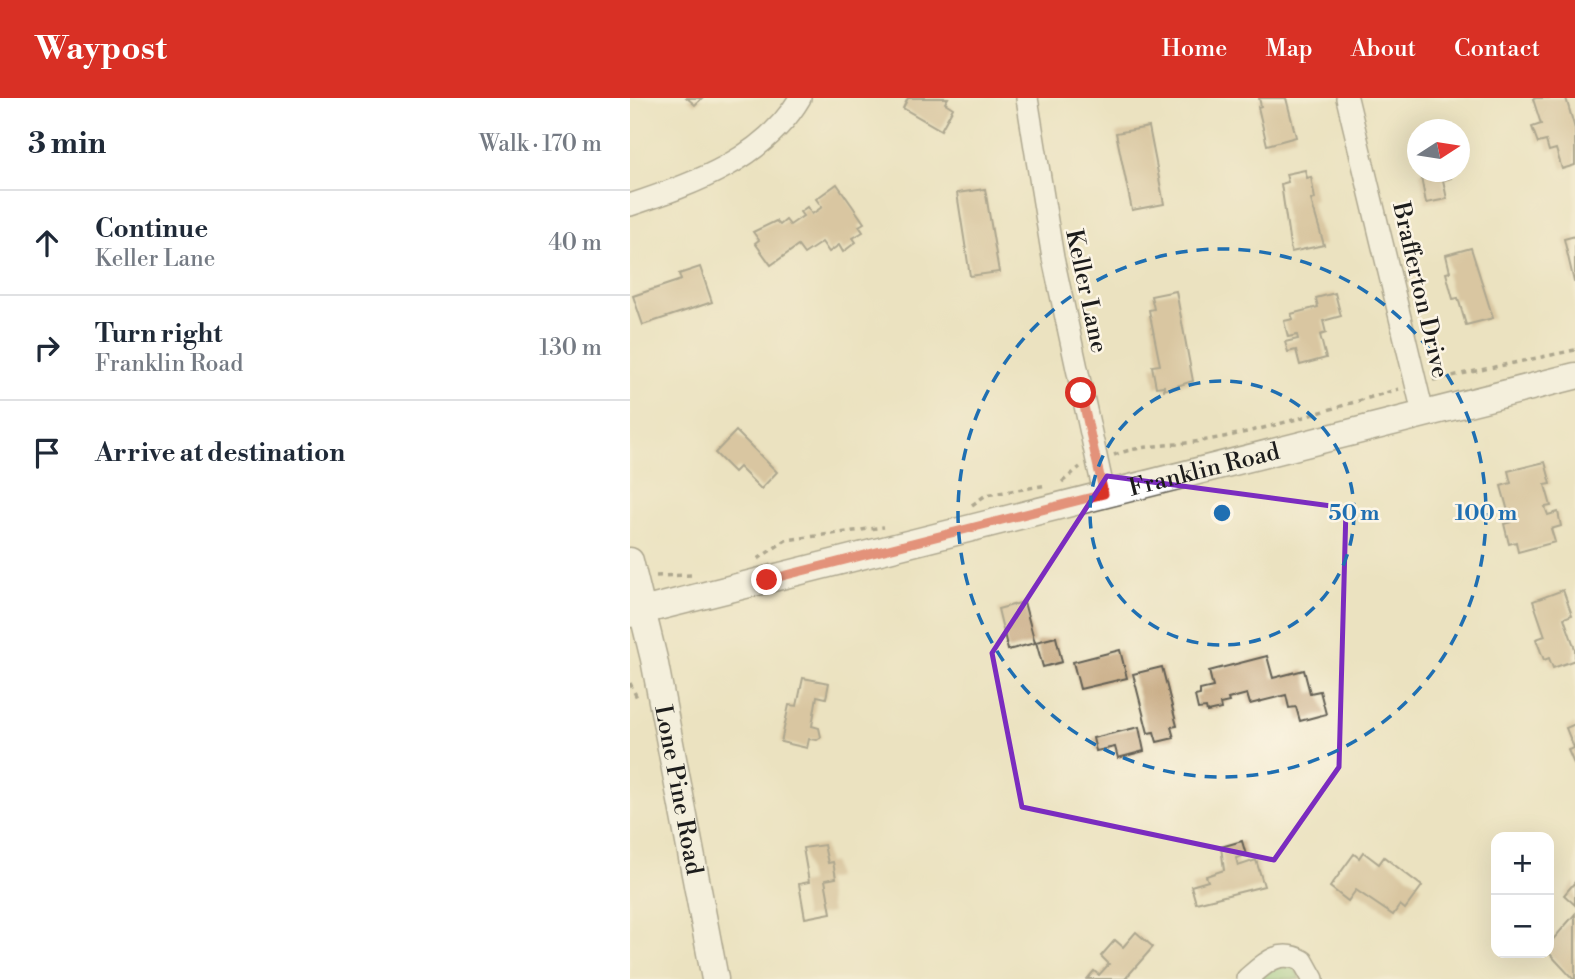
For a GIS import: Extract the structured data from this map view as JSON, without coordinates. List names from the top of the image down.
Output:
{
  "streets": {
    "street": [
      "Brafferton Drive",
      "Keller Lane",
      "Franklin Road",
      "Lone Pine Road"
    ]
  },
  "crossings": [
    ["Brafferton Drive", "Franklin Road"],
    ["Keller Lane", "Franklin Road"],
    ["Franklin Road", "Lone Pine Road"]
  ],
  "north": "right",
  "page": {
    "header": "Waypost",
    "nav": [
      "Home",
      "Map",
      "About",
      "Contact"
    ],
    "heading": ["3 min", "Walk · 170 m"],
    "list": [
      ["Continue", "Keller Lane", "40 m"],
      ["Turn right", "Franklin Road", "130 m"],
      "Arrive at destination"
    ],
    "map_buttons": ["+", "−"]
  },
  "rings": ["50 m", "100 m"]
}
